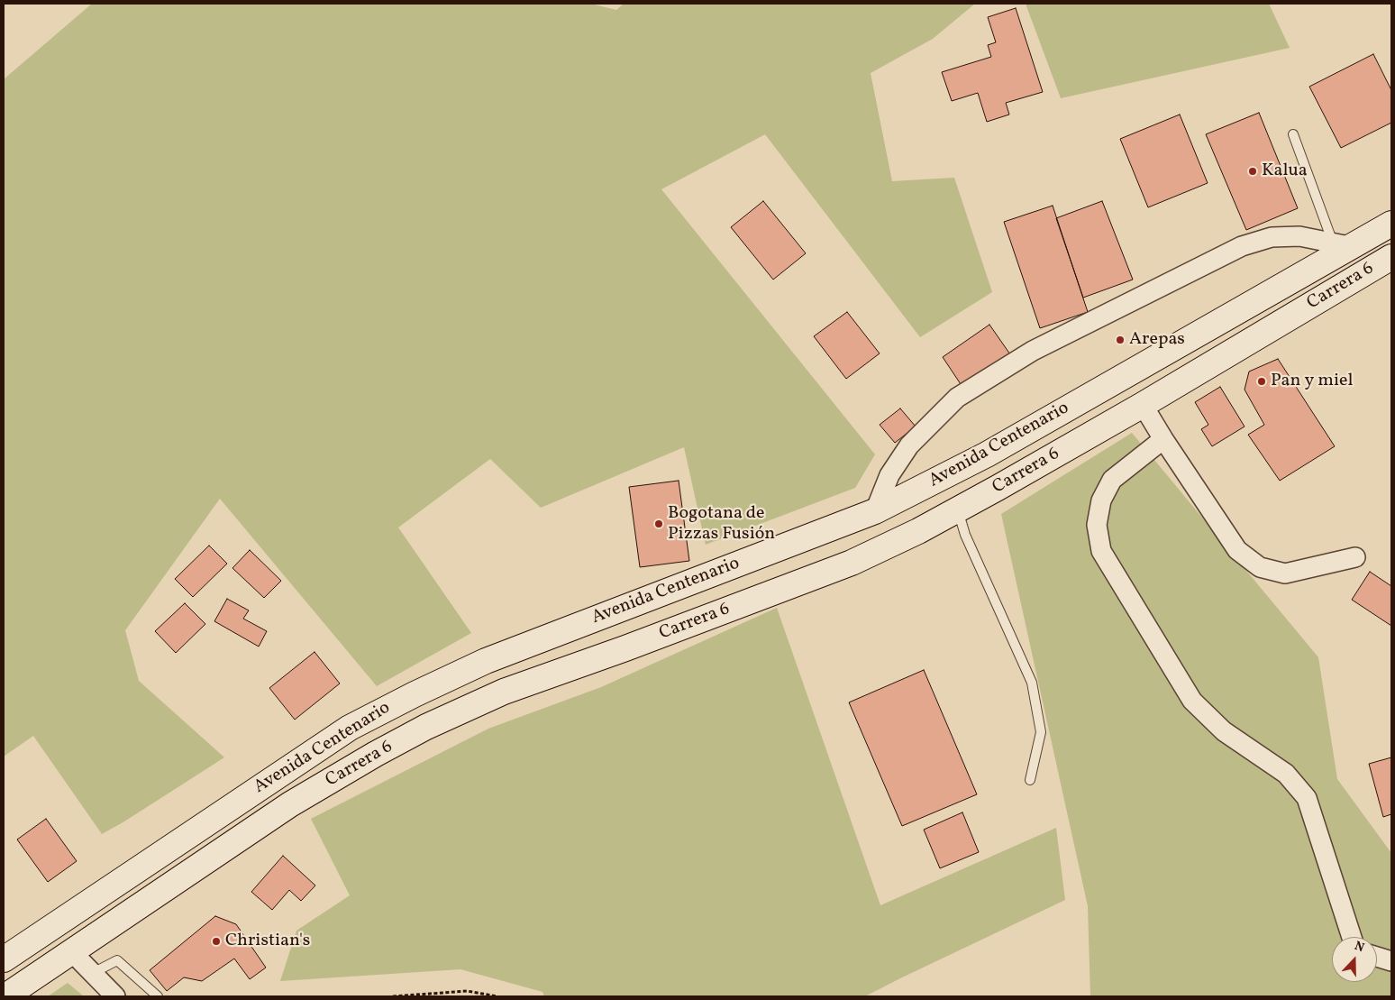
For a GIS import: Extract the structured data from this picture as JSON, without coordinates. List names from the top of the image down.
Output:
{
  "streets": {
    "main road": ["Carrera 6", "Avenida Centenario"]
  },
  "places": [
    "Kalua",
    "Arepas",
    "Pan y miel",
    "Bogotana de Pizzas Fusión",
    "Christian's"
  ],
  "north": "top"
}
